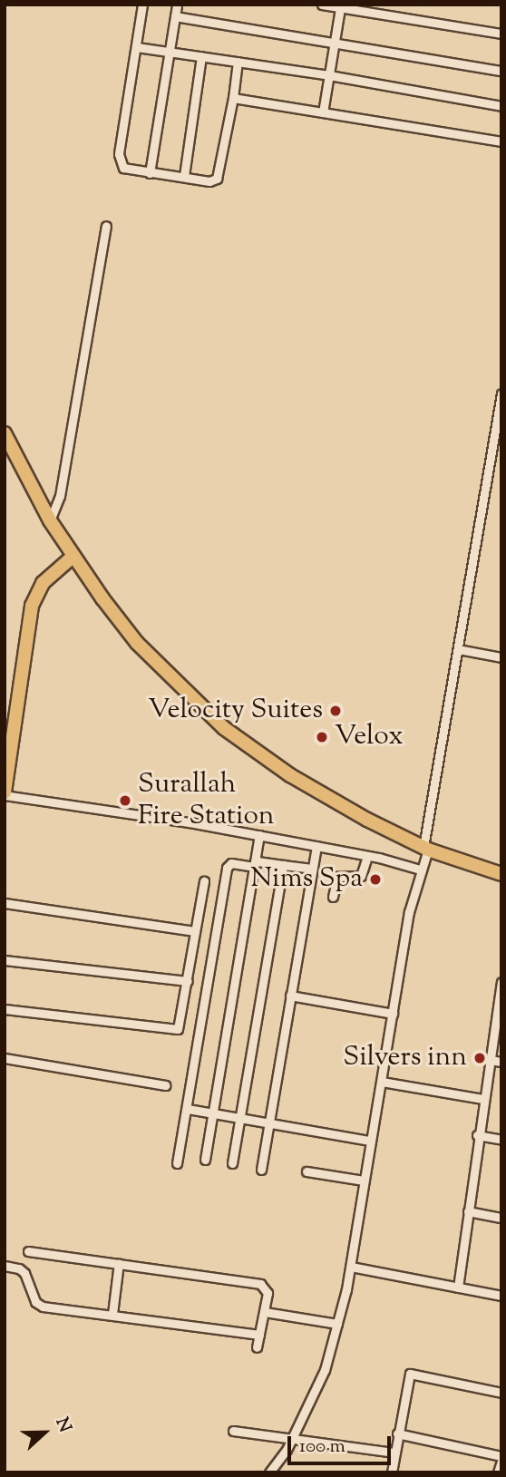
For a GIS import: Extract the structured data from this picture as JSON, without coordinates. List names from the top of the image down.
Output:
{
  "places": [
    "Velocity Suites",
    "Velox",
    "Surallah Fire Station",
    "Nims Spa",
    "Silvers inn"
  ],
  "scale_bar": "100 m",
  "north": "right"
}
